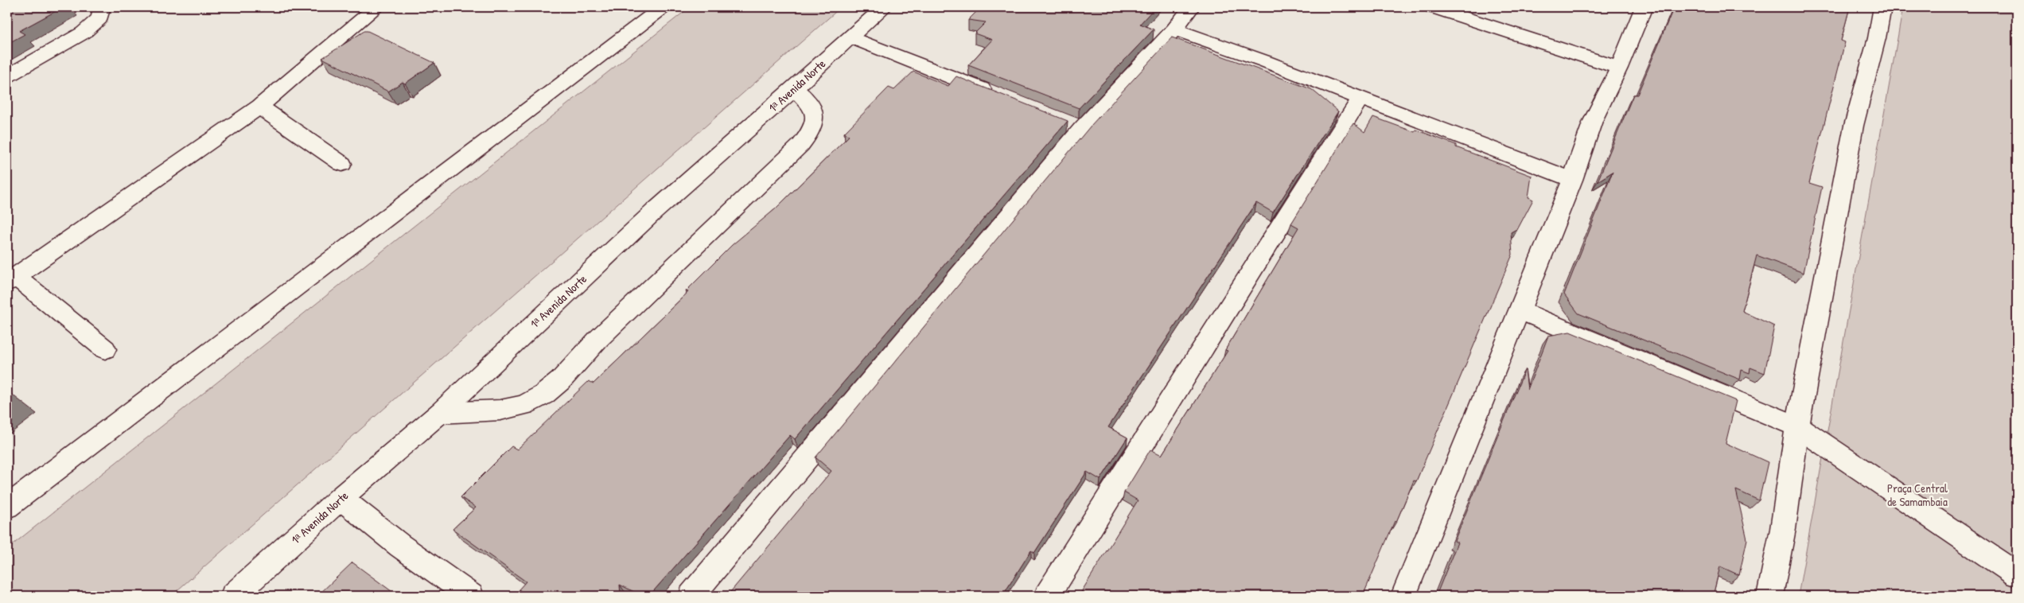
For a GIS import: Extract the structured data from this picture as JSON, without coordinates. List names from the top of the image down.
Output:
{
  "streets": {
    "street": ["1ᵃ Avenida Norte"]
  },
  "parks": ["Praça Central de Samambaia"]
}
